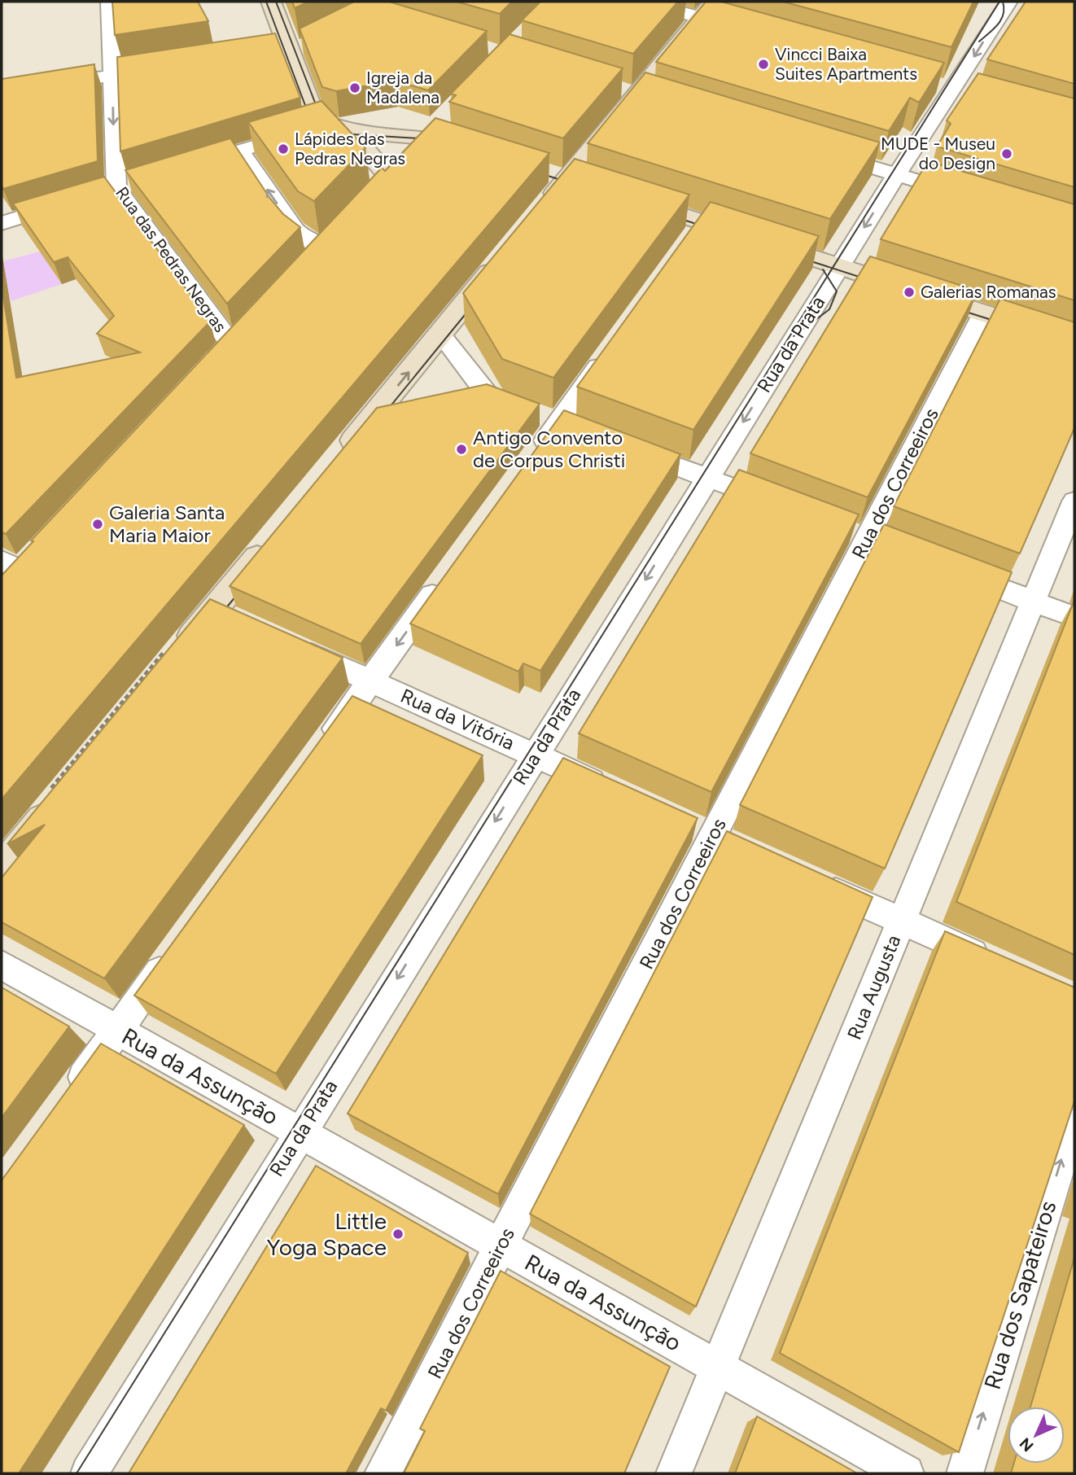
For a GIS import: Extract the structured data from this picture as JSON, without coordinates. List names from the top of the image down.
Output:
{
  "streets": {
    "street": [
      "Rua das Pedras Negras",
      "Rua da Prata",
      "Rua dos Correeiros",
      "Rua da Vitória",
      "Rua Augusta",
      "Rua da Assunção",
      "Rua dos Sapateiros"
    ]
  },
  "crossings": [
    ["Rua da Prata", "Rua da Vitória"],
    ["Rua da Prata", "Rua da Assunção"],
    ["Rua dos Correeiros", "Rua da Assunção"],
    ["Rua Augusta", "Rua da Assunção"]
  ],
  "one_way": ["Rua dos Sapateiros"],
  "places": [
    "Vincci Baixa Suites Apartments",
    "Igreja da Madalena",
    "Lápides das Pedras Negras",
    "MUDE - Museu do Design",
    "Galerias Romanas",
    "Antigo Convento de Corpus Christi",
    "Galeria Santa Maria Maior",
    "Little Yoga Space"
  ],
  "north": "bottom left"
}
